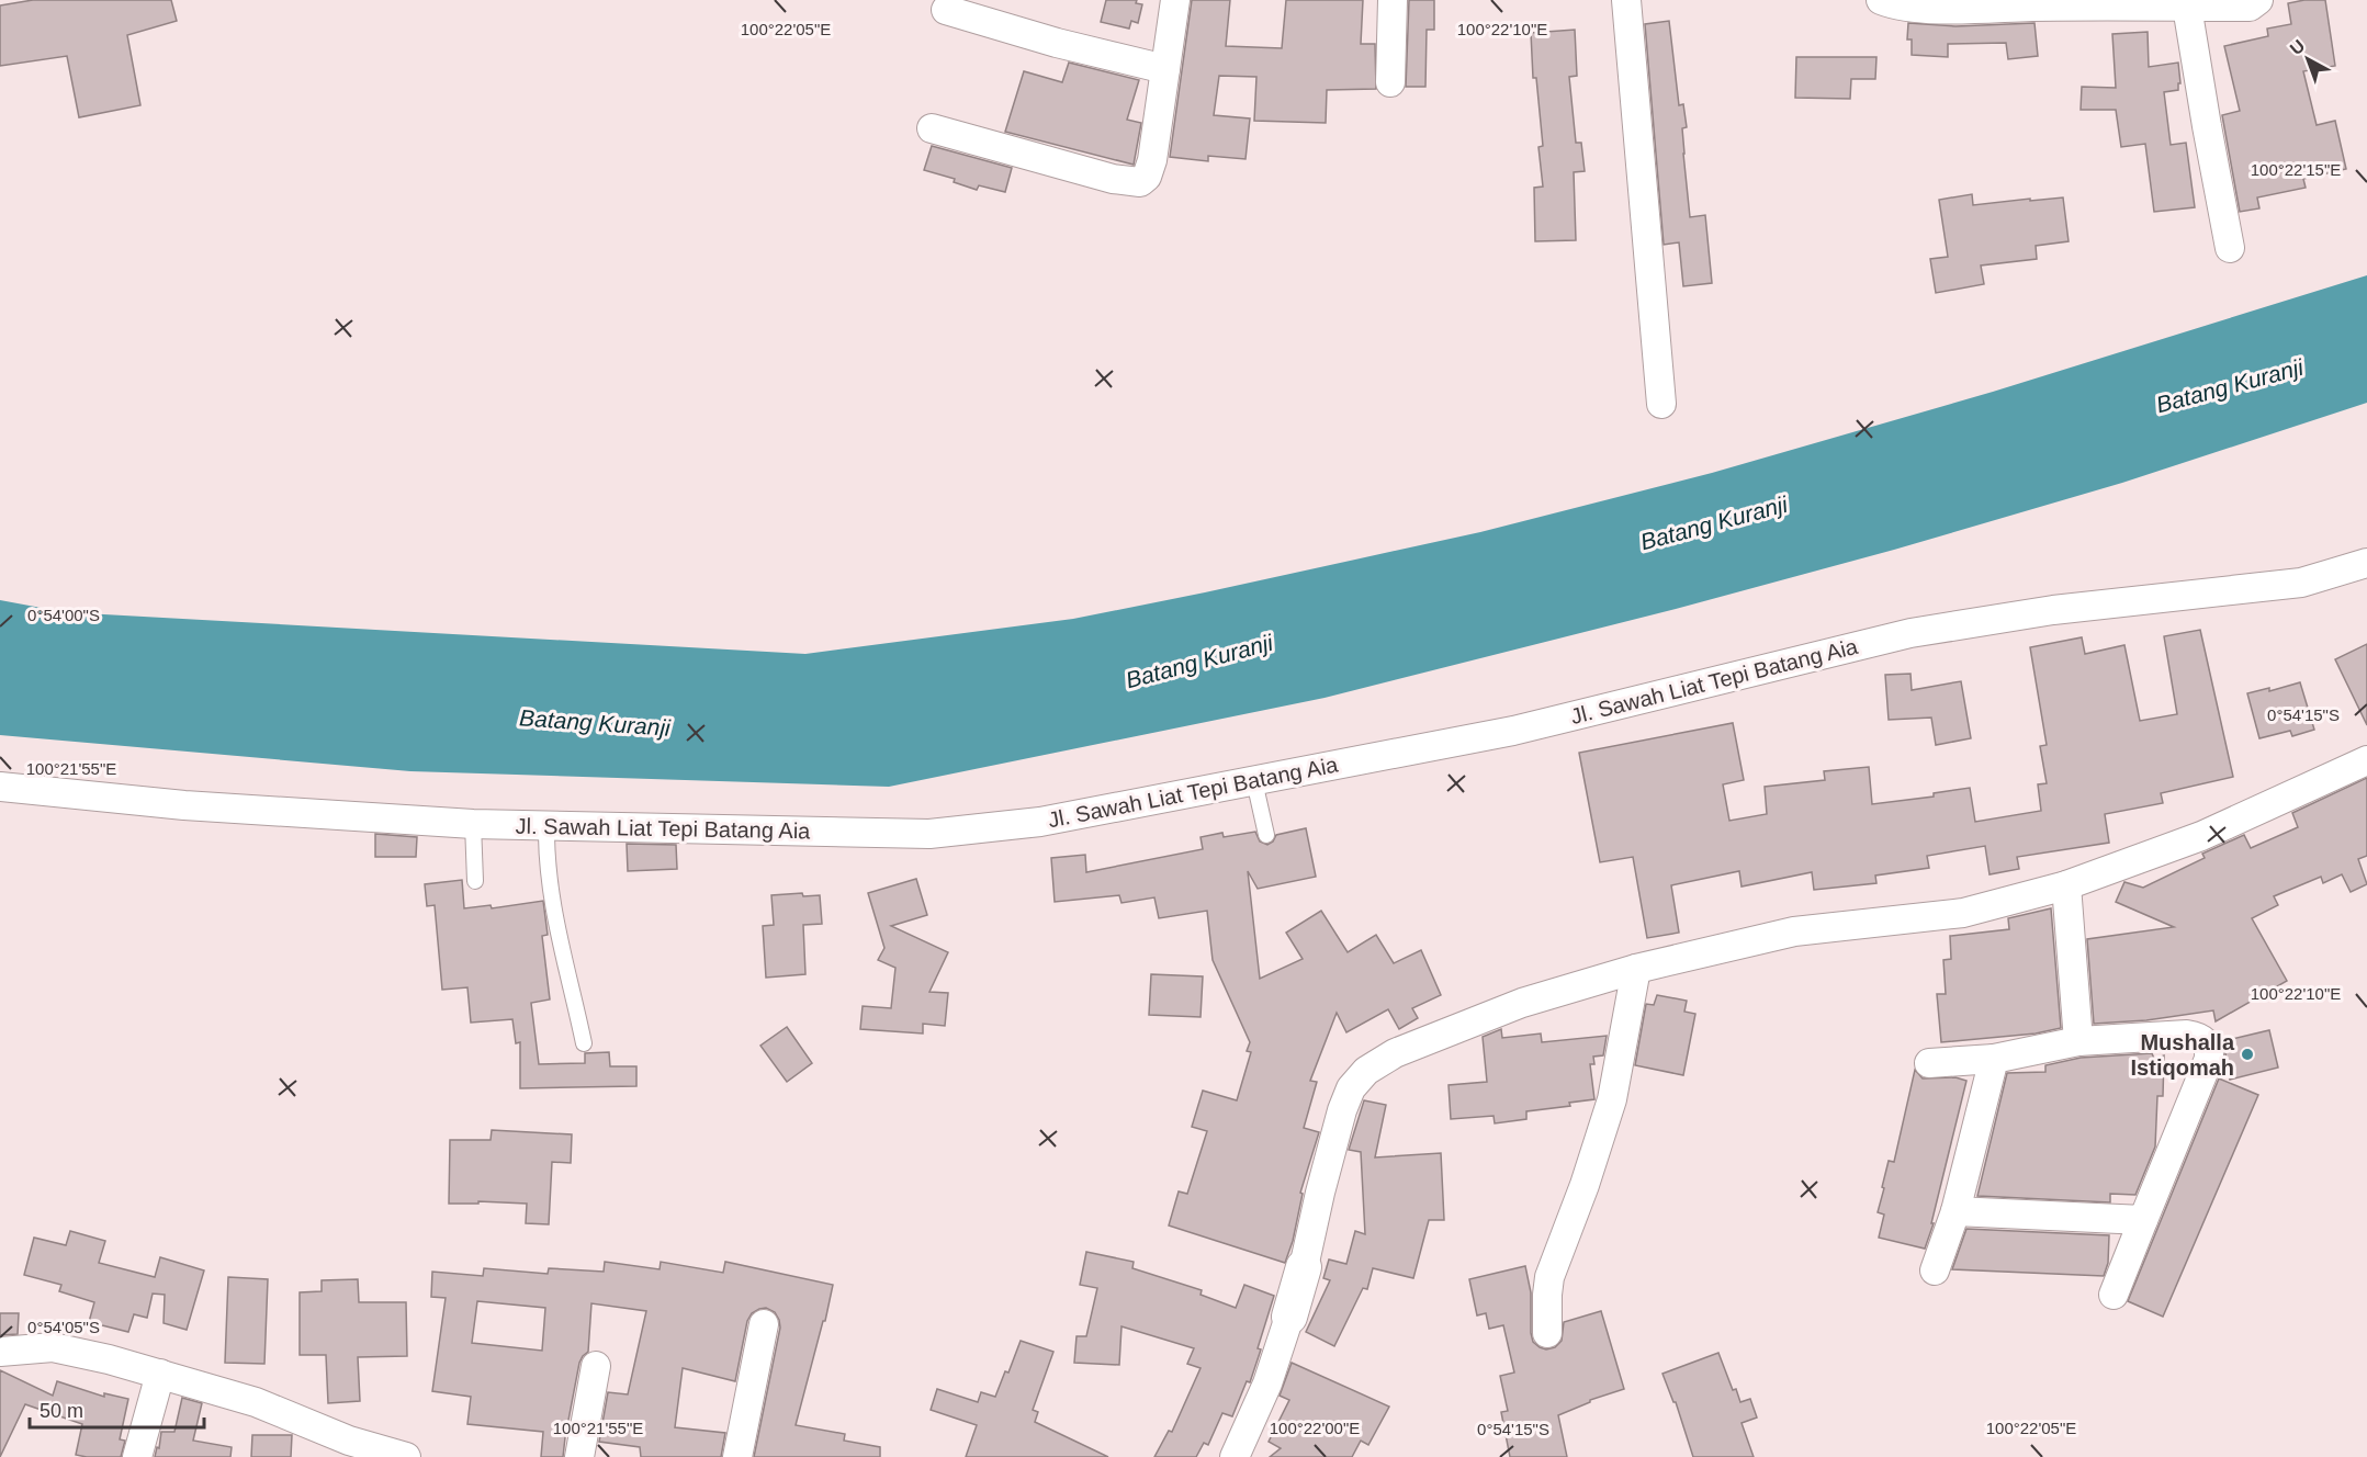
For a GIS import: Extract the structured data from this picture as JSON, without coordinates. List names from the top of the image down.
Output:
{
  "streets": {
    "street": ["Jl. Sawah Liat Tepi Batang Aia"]
  },
  "water": ["Batang Kuranji"],
  "places": ["Mushalla Istiqomah"],
  "scale_bar": "50 m",
  "north": "top left",
  "coordinates": [
    "100°22'05\"E",
    "100°22'10\"E",
    "100°22'15\"E",
    "0°54'00\"S",
    "0°54'15\"S",
    "100°21'55\"E",
    "0°54'05\"S",
    "100°22'00\"E"
  ]
}
